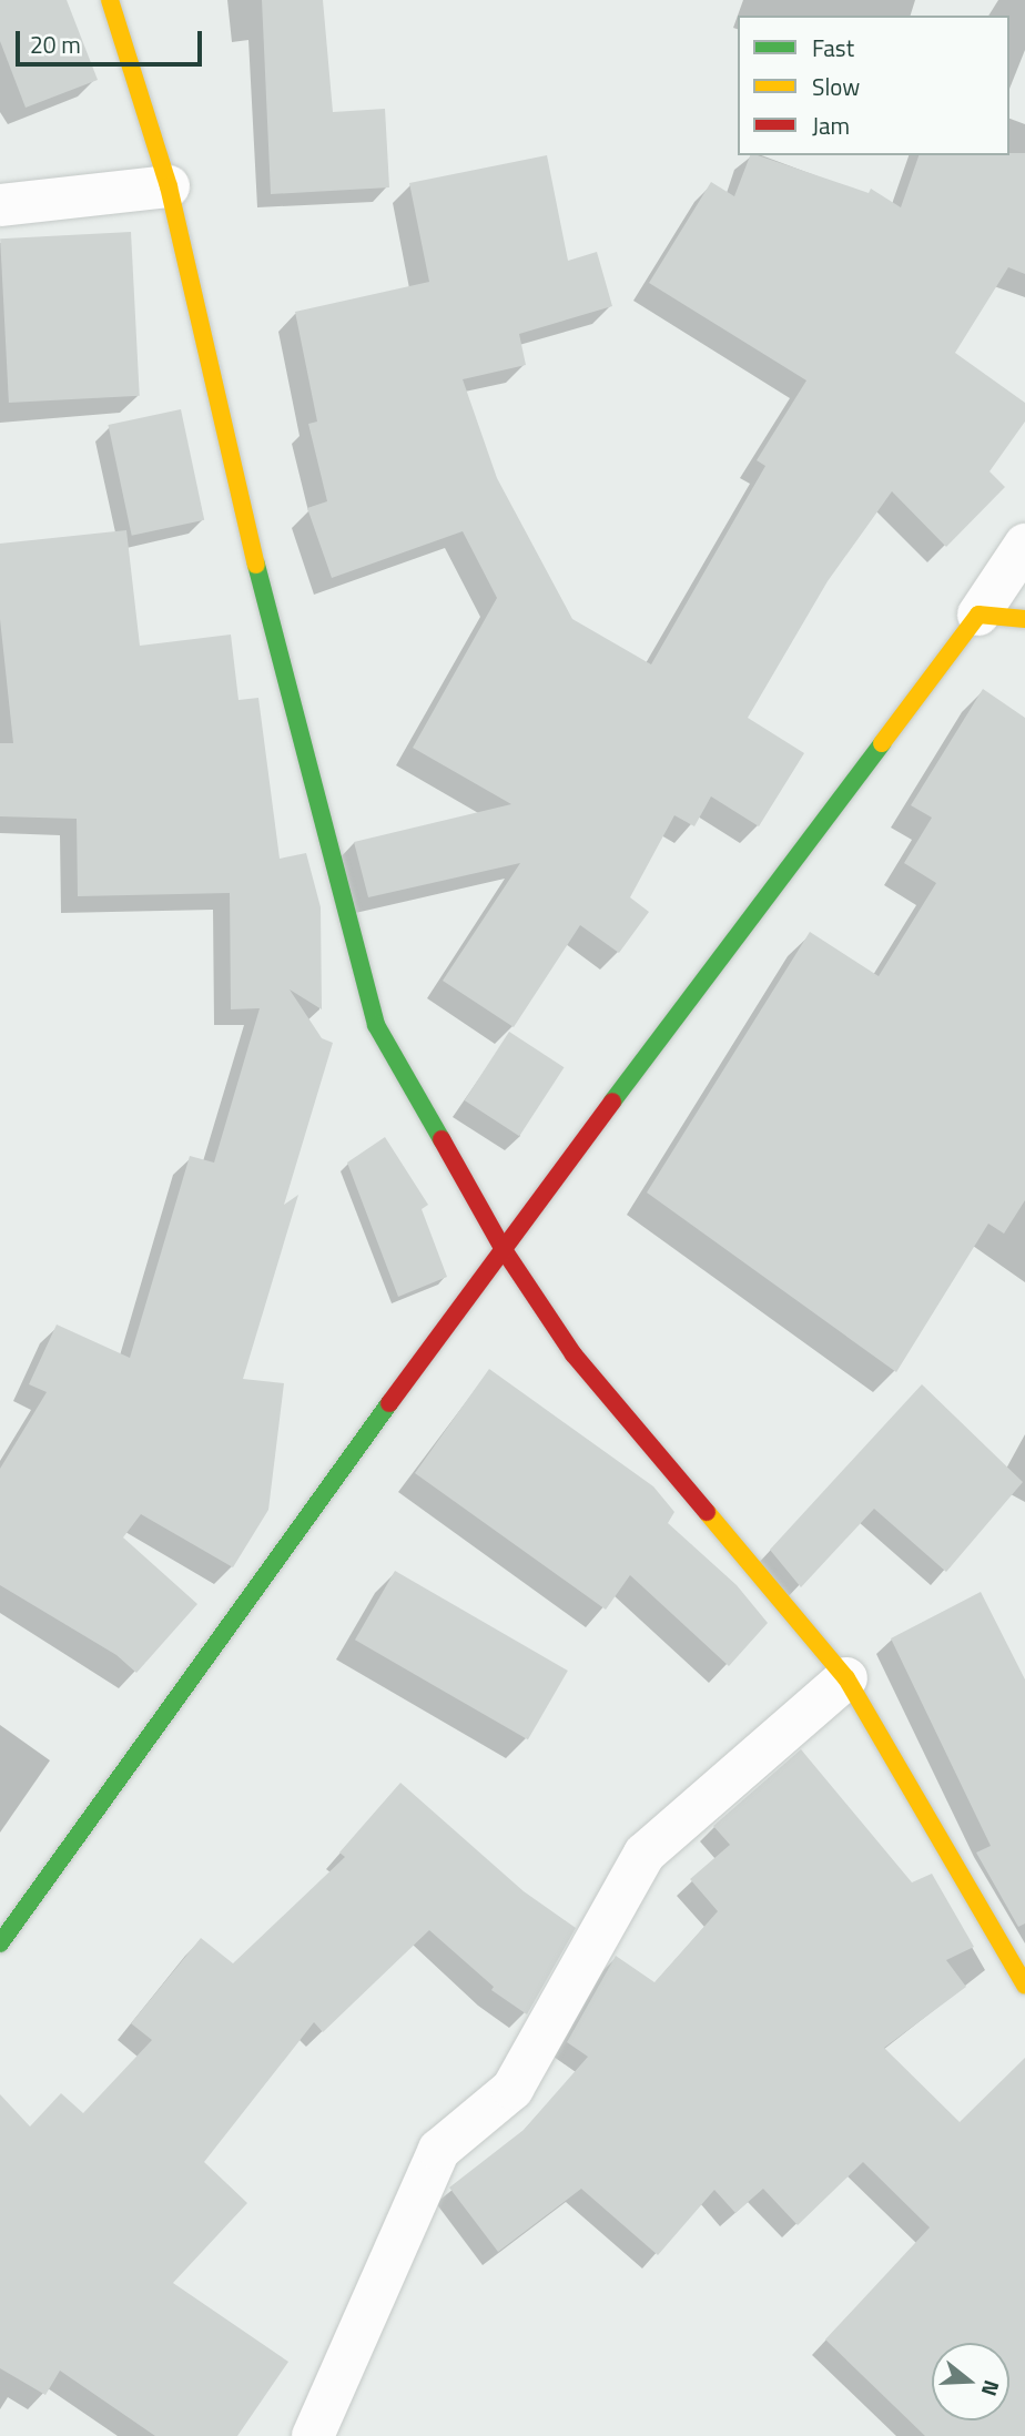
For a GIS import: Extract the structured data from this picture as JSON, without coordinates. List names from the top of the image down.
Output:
{
  "legend": ["Fast", "Slow", "Jam"],
  "scale_bar": "20 m",
  "north": "right"
}
